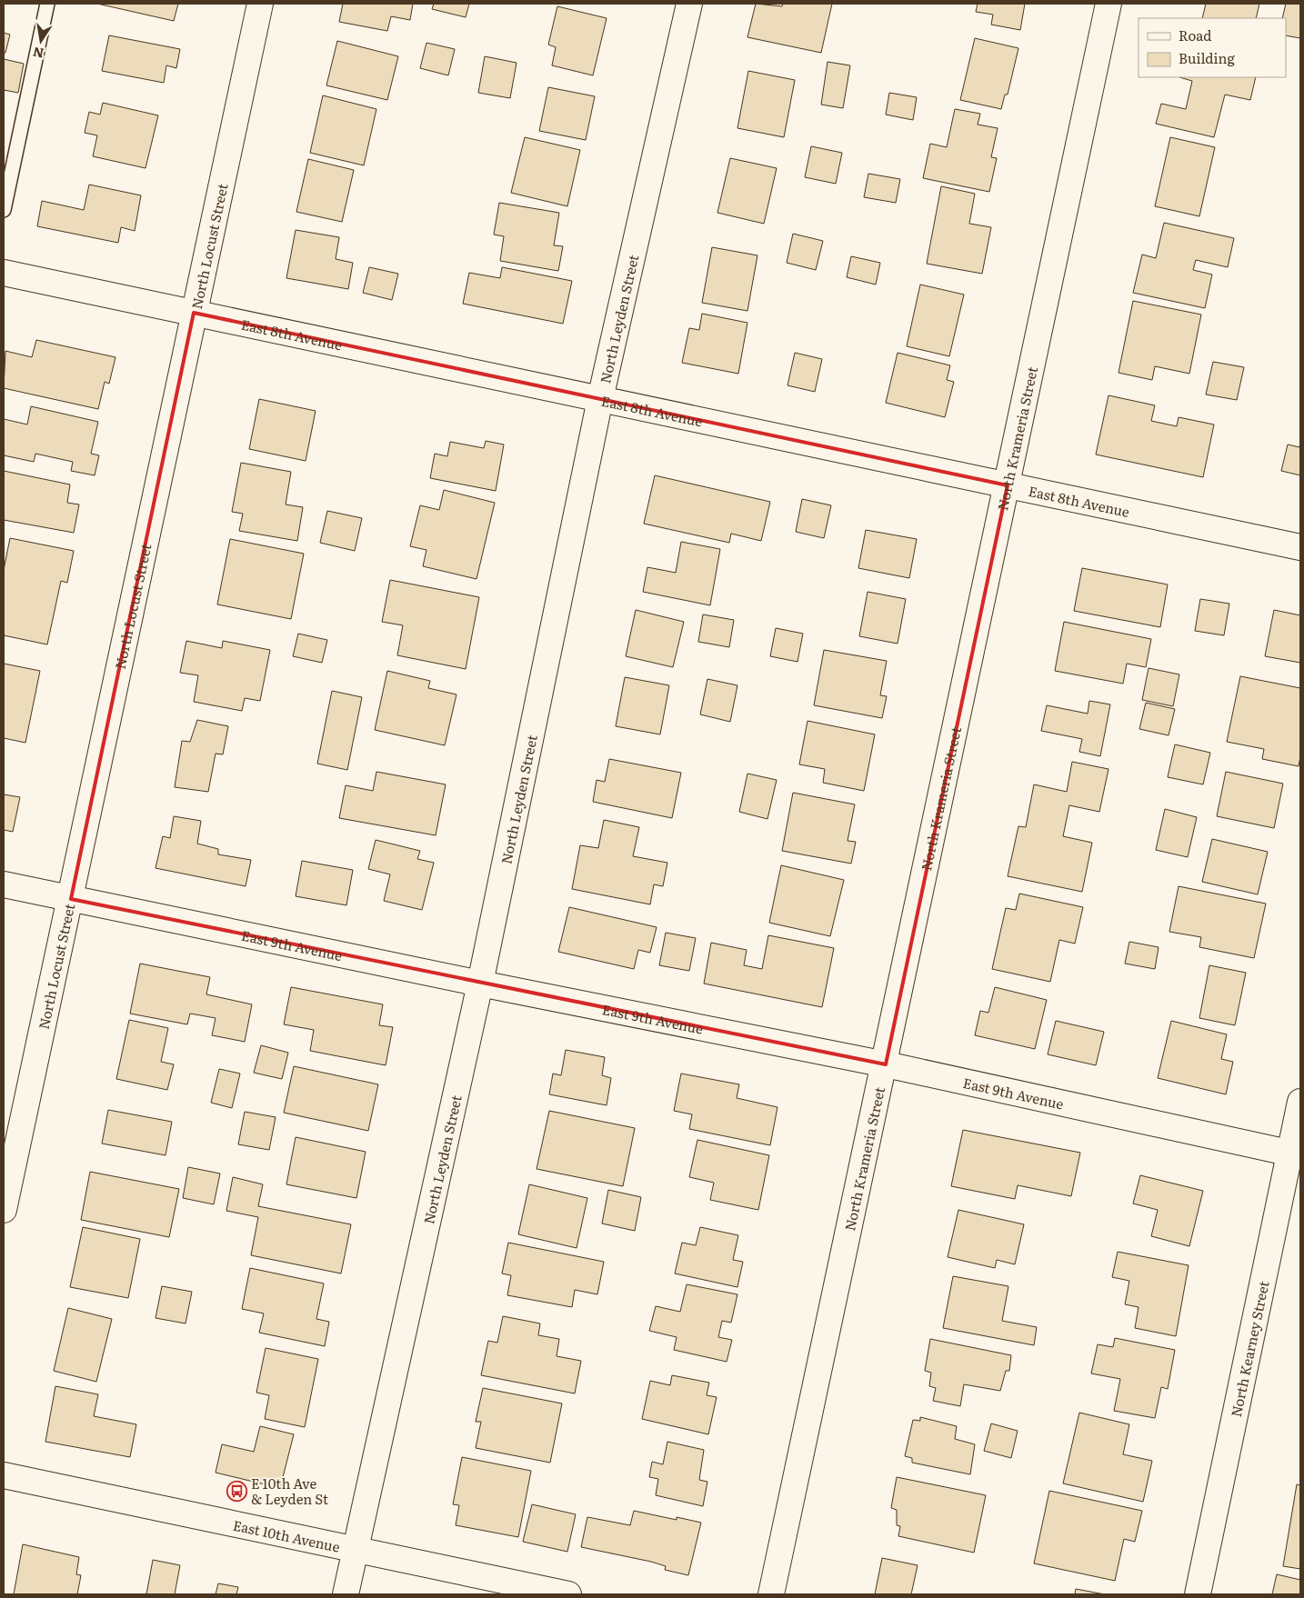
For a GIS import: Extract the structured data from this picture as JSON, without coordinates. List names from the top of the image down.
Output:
{
  "streets": {
    "street": [
      "North Locust Street",
      "North Leyden Street",
      "East 8th Avenue",
      "North Krameria Street",
      "East 9th Avenue",
      "North Kearney Street",
      "East 10th Avenue"
    ]
  },
  "crossings": [
    ["North Locust Street", "East 8th Avenue"],
    ["North Locust Street", "East 9th Avenue"],
    ["North Leyden Street", "East 8th Avenue"],
    ["North Leyden Street", "East 9th Avenue"],
    ["North Leyden Street", "East 10th Avenue"],
    ["East 8th Avenue", "North Krameria Street"],
    ["North Krameria Street", "East 9th Avenue"],
    ["East 9th Avenue", "North Kearney Street"]
  ],
  "places": {
    "bus stop": ["E 10th Ave & Leyden St"]
  },
  "legend": ["Road", "Building"],
  "north": "bottom"
}
